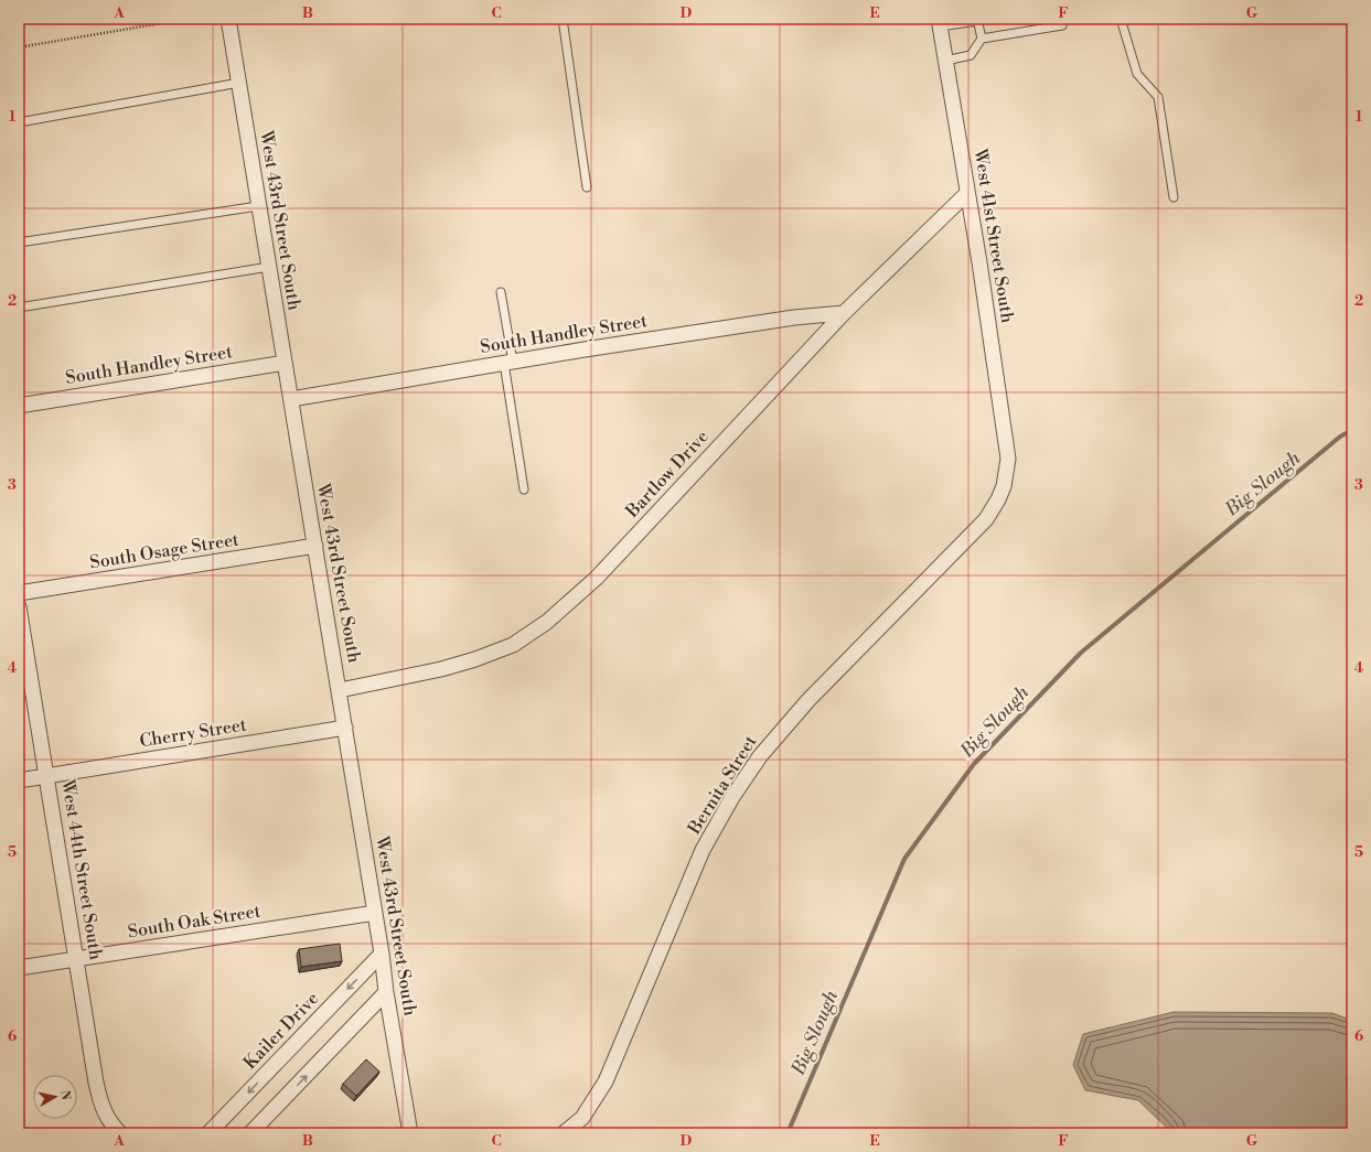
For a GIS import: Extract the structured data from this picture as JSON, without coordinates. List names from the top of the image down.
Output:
{
  "streets": {
    "street": [
      "West 43rd Street South",
      "West 41st Street South",
      "South Handley Street",
      "Bartlow Drive",
      "South Osage Street",
      "Cherry Street",
      "Bernita Street",
      "West 44th Street South",
      "South Oak Street",
      "Kailer Drive"
    ]
  },
  "crossings": [
    ["West 43rd Street South", "South Handley Street"],
    ["West 43rd Street South", "Bartlow Drive"],
    ["West 43rd Street South", "South Osage Street"],
    ["West 43rd Street South", "Cherry Street"],
    ["West 43rd Street South", "South Oak Street"],
    ["West 43rd Street South", "Kailer Drive"],
    ["West 41st Street South", "Bartlow Drive"],
    ["West 41st Street South", "Bernita Street"],
    ["South Handley Street", "Bartlow Drive"],
    ["Cherry Street", "West 44th Street South"],
    ["West 44th Street South", "South Oak Street"]
  ],
  "water": ["Big Slough"],
  "north": "right",
  "grid": {
    "columns": [
      "A",
      "B",
      "C",
      "D",
      "E",
      "F",
      "G"
    ],
    "rows": [
      "1",
      "2",
      "3",
      "4",
      "5",
      "6"
    ]
  }
}
